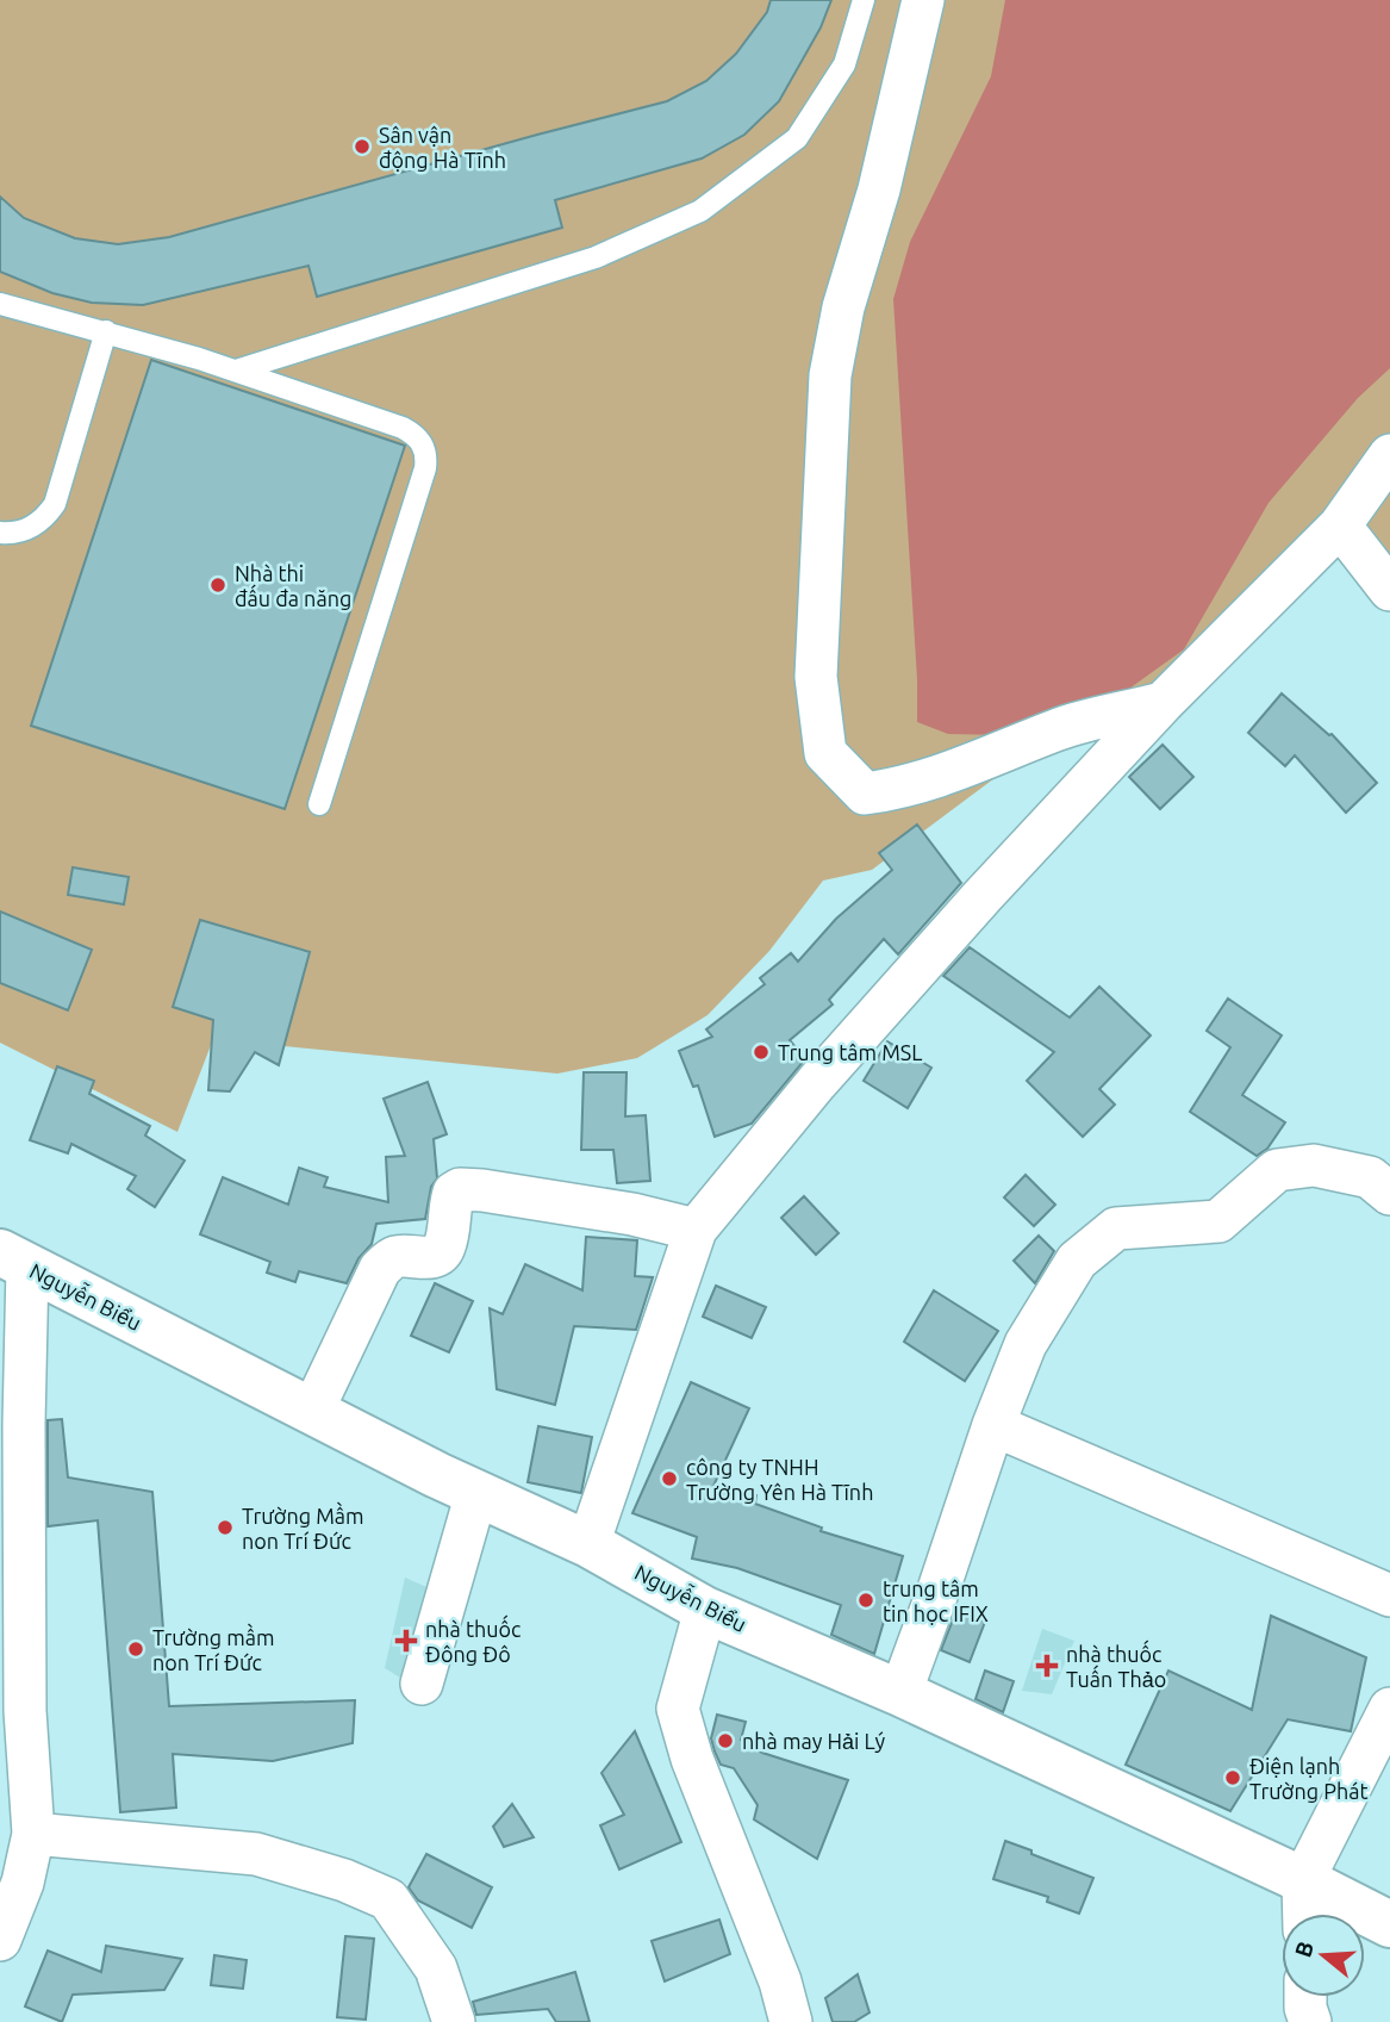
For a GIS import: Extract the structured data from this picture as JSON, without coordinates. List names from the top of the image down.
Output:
{
  "streets": {
    "street": ["Nguyễn Biểu"]
  },
  "places": {
    "other": [
      "Sân vận động Hà Tĩnh",
      "Nhà thi đấu đa năng",
      "Trung tâm MSL",
      "công ty TNHH Trường Yên Hà Tĩnh",
      "Trường Mầm non Trí Đức",
      "trung tâm tin học IFIX",
      "Trường mầm non Trí Đức",
      "nhà may Hải Lý",
      "Điện lạnh Trường Phát"
    ],
    "health": ["nhà thuốc Đông Đô", "nhà thuốc Tuấn Thảo"]
  },
  "north": "left"
}
